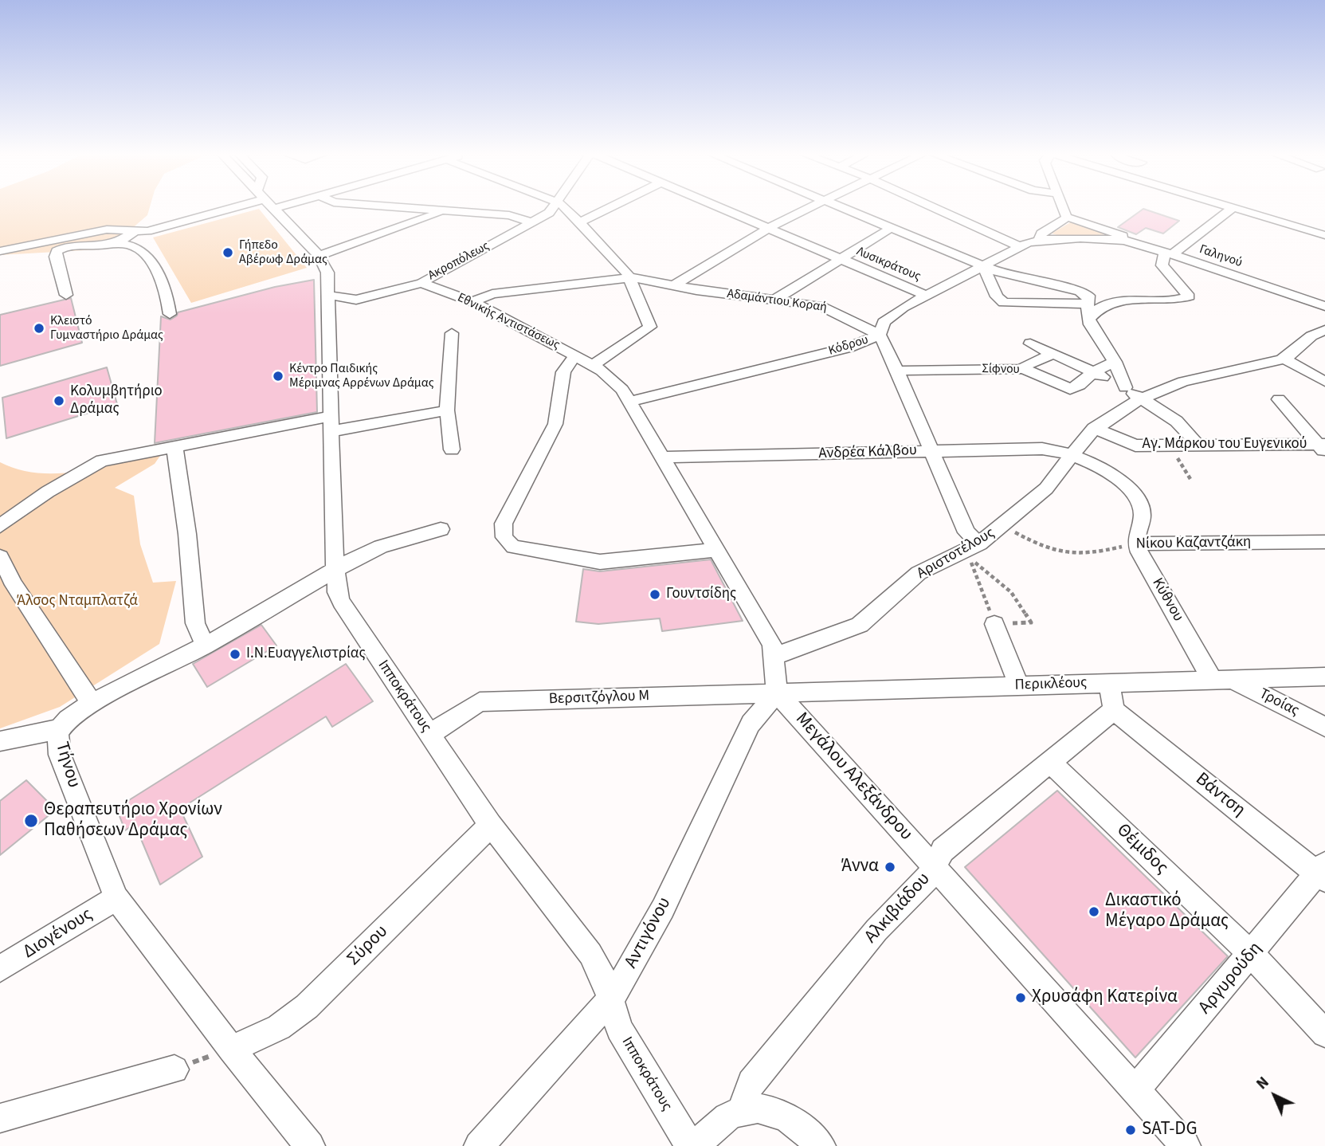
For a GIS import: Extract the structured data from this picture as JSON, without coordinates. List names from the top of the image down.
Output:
{
  "streets": {
    "street": [
      "Γαληνού",
      "Ακροπόλεως",
      "Λυσικράτους",
      "Αδαμάντιου Κοραή",
      "Εθνικής Αντιστάσεως",
      "Κόδρου",
      "Σίφνου",
      "Αγ. Μάρκου του Ευγενικού",
      "Ανδρέα Κάλβου",
      "Νίκου Καζαντζάκη",
      "Αριστοτέλους",
      "Κύθνου",
      "Περικλέους",
      "Ιπποκράτους",
      "Βερσιτζόγλου Μ",
      "Τροίας",
      "Τήνου",
      "Μεγάλου Αλεξάνδρου",
      "Βάντση",
      "Θέμιδος",
      "Αλκιβιάδου",
      "Αντιγόνου",
      "Διογένους",
      "Σύρου",
      "Αργυρούδη"
    ]
  },
  "crossings": [
    ["Γαληνού", "Κόδρου"],
    ["Ακροπόλεως", "Εθνικής Αντιστάσεως"],
    ["Ακροπόλεως", "Ιπποκράτους"],
    ["Λυσικράτους", "Κόδρου"],
    ["Αδαμάντιου Κοραή", "Εθνικής Αντιστάσεως"],
    ["Αδαμάντιου Κοραή", "Κόδρου"],
    ["Αγ. Μάρκου του Ευγενικού", "Αριστοτέλους"],
    ["Ανδρέα Κάλβου", "Αριστοτέλους"],
    ["Νίκου Καζαντζάκη", "Αριστοτέλους"],
    ["Νίκου Καζαντζάκη", "Κύθνου"],
    ["Κύθνου", "Περικλέους"],
    ["Κύθνου", "Τροίας"],
    ["Περικλέους", "Βερσιτζόγλου Μ"],
    ["Περικλέους", "Τροίας"],
    ["Περικλέους", "Μεγάλου Αλεξάνδρου"],
    ["Περικλέους", "Αντιγόνου"],
    ["Ιπποκράτους", "Βερσιτζόγλου Μ"],
    ["Ιπποκράτους", "Τήνου"],
    ["Ιπποκράτους", "Αντιγόνου"],
    ["Ιπποκράτους", "Σύρου"],
    ["Βερσιτζόγλου Μ", "Μεγάλου Αλεξάνδρου"],
    ["Βερσιτζόγλου Μ", "Αντιγόνου"],
    ["Τήνου", "Διογένους"],
    ["Τήνου", "Σύρου"],
    ["Μεγάλου Αλεξάνδρου", "Αλκιβιάδου"],
    ["Μεγάλου Αλεξάνδρου", "Αντιγόνου"],
    ["Μεγάλου Αλεξάνδρου", "Αργυρούδη"],
    ["Βάντση", "Αλκιβιάδου"],
    ["Βάντση", "Αργυρούδη"],
    ["Θέμιδος", "Αλκιβιάδου"],
    ["Θέμιδος", "Αργυρούδη"]
  ],
  "parks": ["Άλσος Νταμπλατζά"],
  "places": [
    "Γήπεδο Αβέρωφ Δράμας",
    "Κλειστό Γυμναστήριο Δράμας",
    "Κέντρο Παιδικής Μέριμνας Αρρένων Δράμας",
    "Κολυμβητήριο Δράμας",
    "Γουντσίδης",
    "Ι.Ν.Ευαγγελιστρίας",
    "Θεραπευτήριο Χρονίων Παθήσεων Δράμας",
    "Άννα",
    "Δικαστικό Μέγαρο Δράμας",
    "Χρυσάφη Κατερίνα",
    "SAT-DG"
  ],
  "north": "top left"
}
